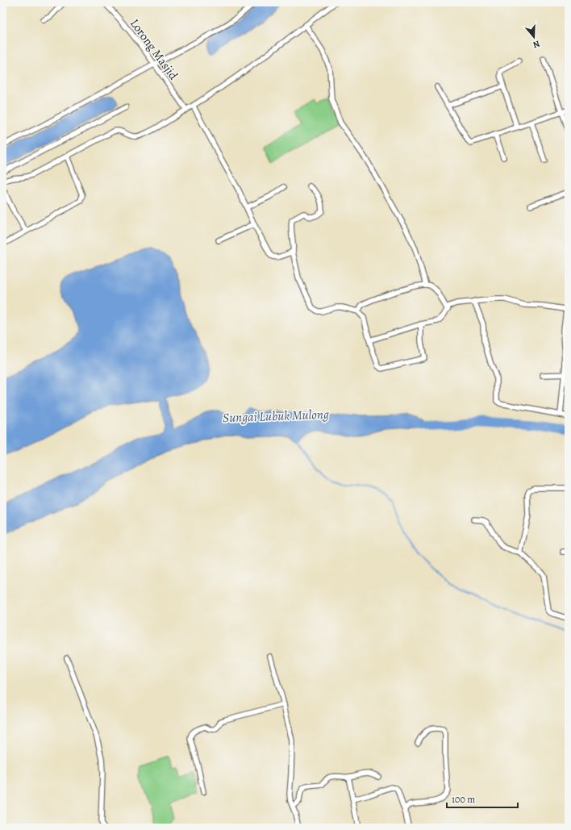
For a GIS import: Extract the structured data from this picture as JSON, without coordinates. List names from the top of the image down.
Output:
{
  "streets": {
    "street": ["Lorong Masjid"]
  },
  "water": ["Sungai Lubuk Mulong"],
  "scale_bar": "100 m",
  "north": "bottom"
}
